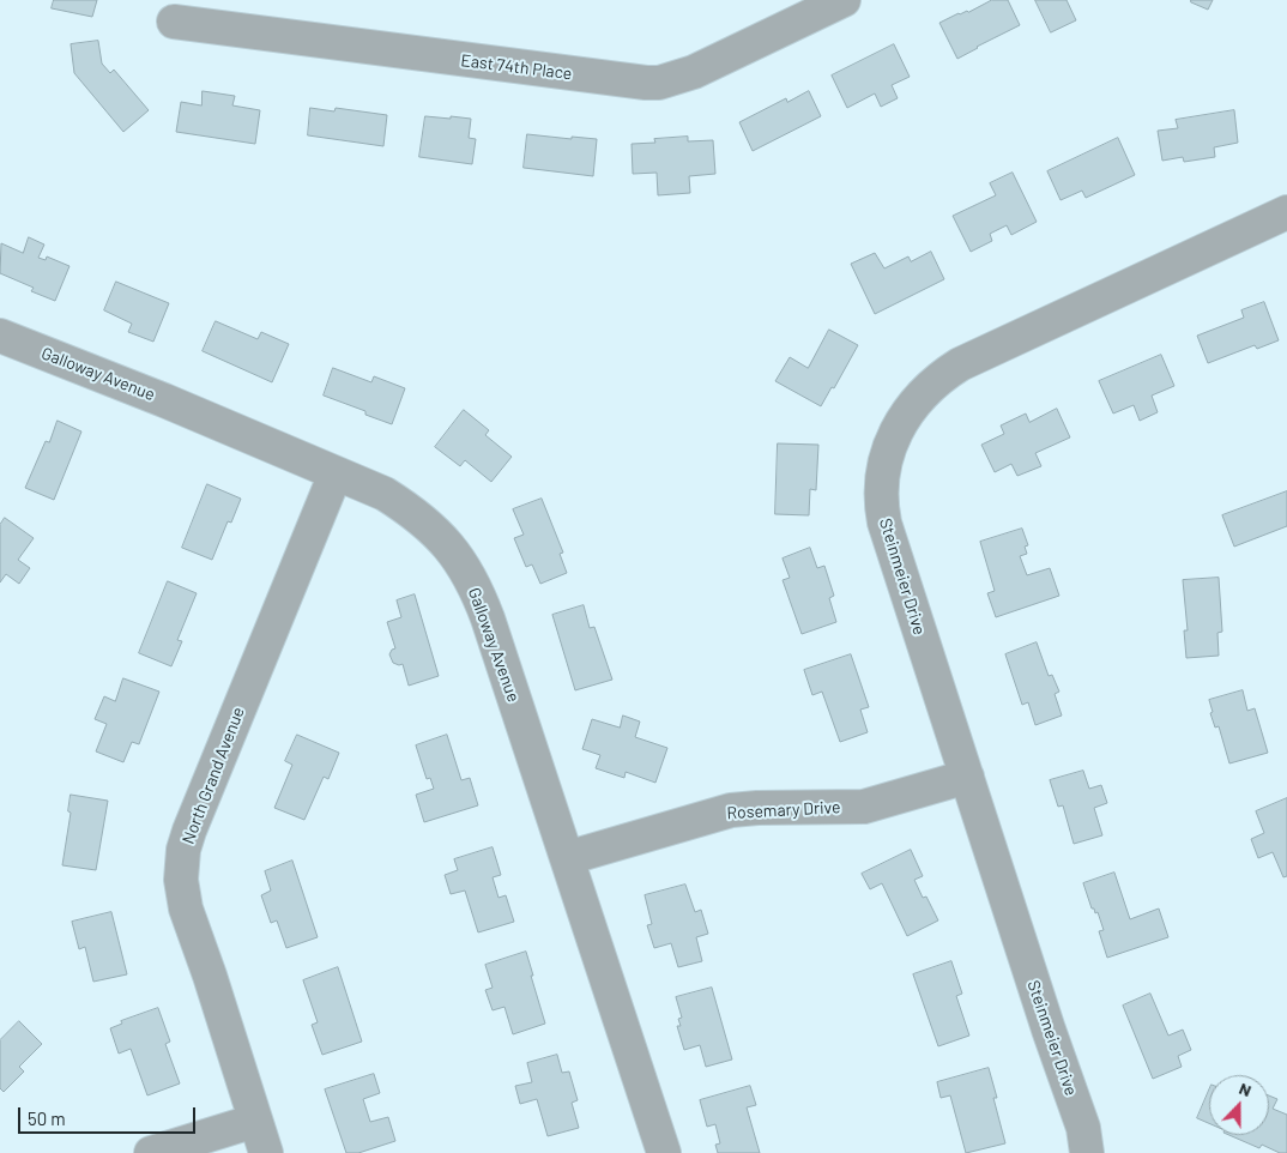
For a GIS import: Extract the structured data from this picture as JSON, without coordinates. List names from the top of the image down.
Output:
{
  "streets": {
    "street": [
      "East 74th Place",
      "Galloway Avenue",
      "Steinmeier Drive",
      "North Grand Avenue",
      "Rosemary Drive"
    ]
  },
  "crossings": [
    ["Galloway Avenue", "North Grand Avenue"],
    ["Galloway Avenue", "Rosemary Drive"],
    ["Steinmeier Drive", "Rosemary Drive"]
  ],
  "scale_bar": "50 m",
  "north": "top"
}
